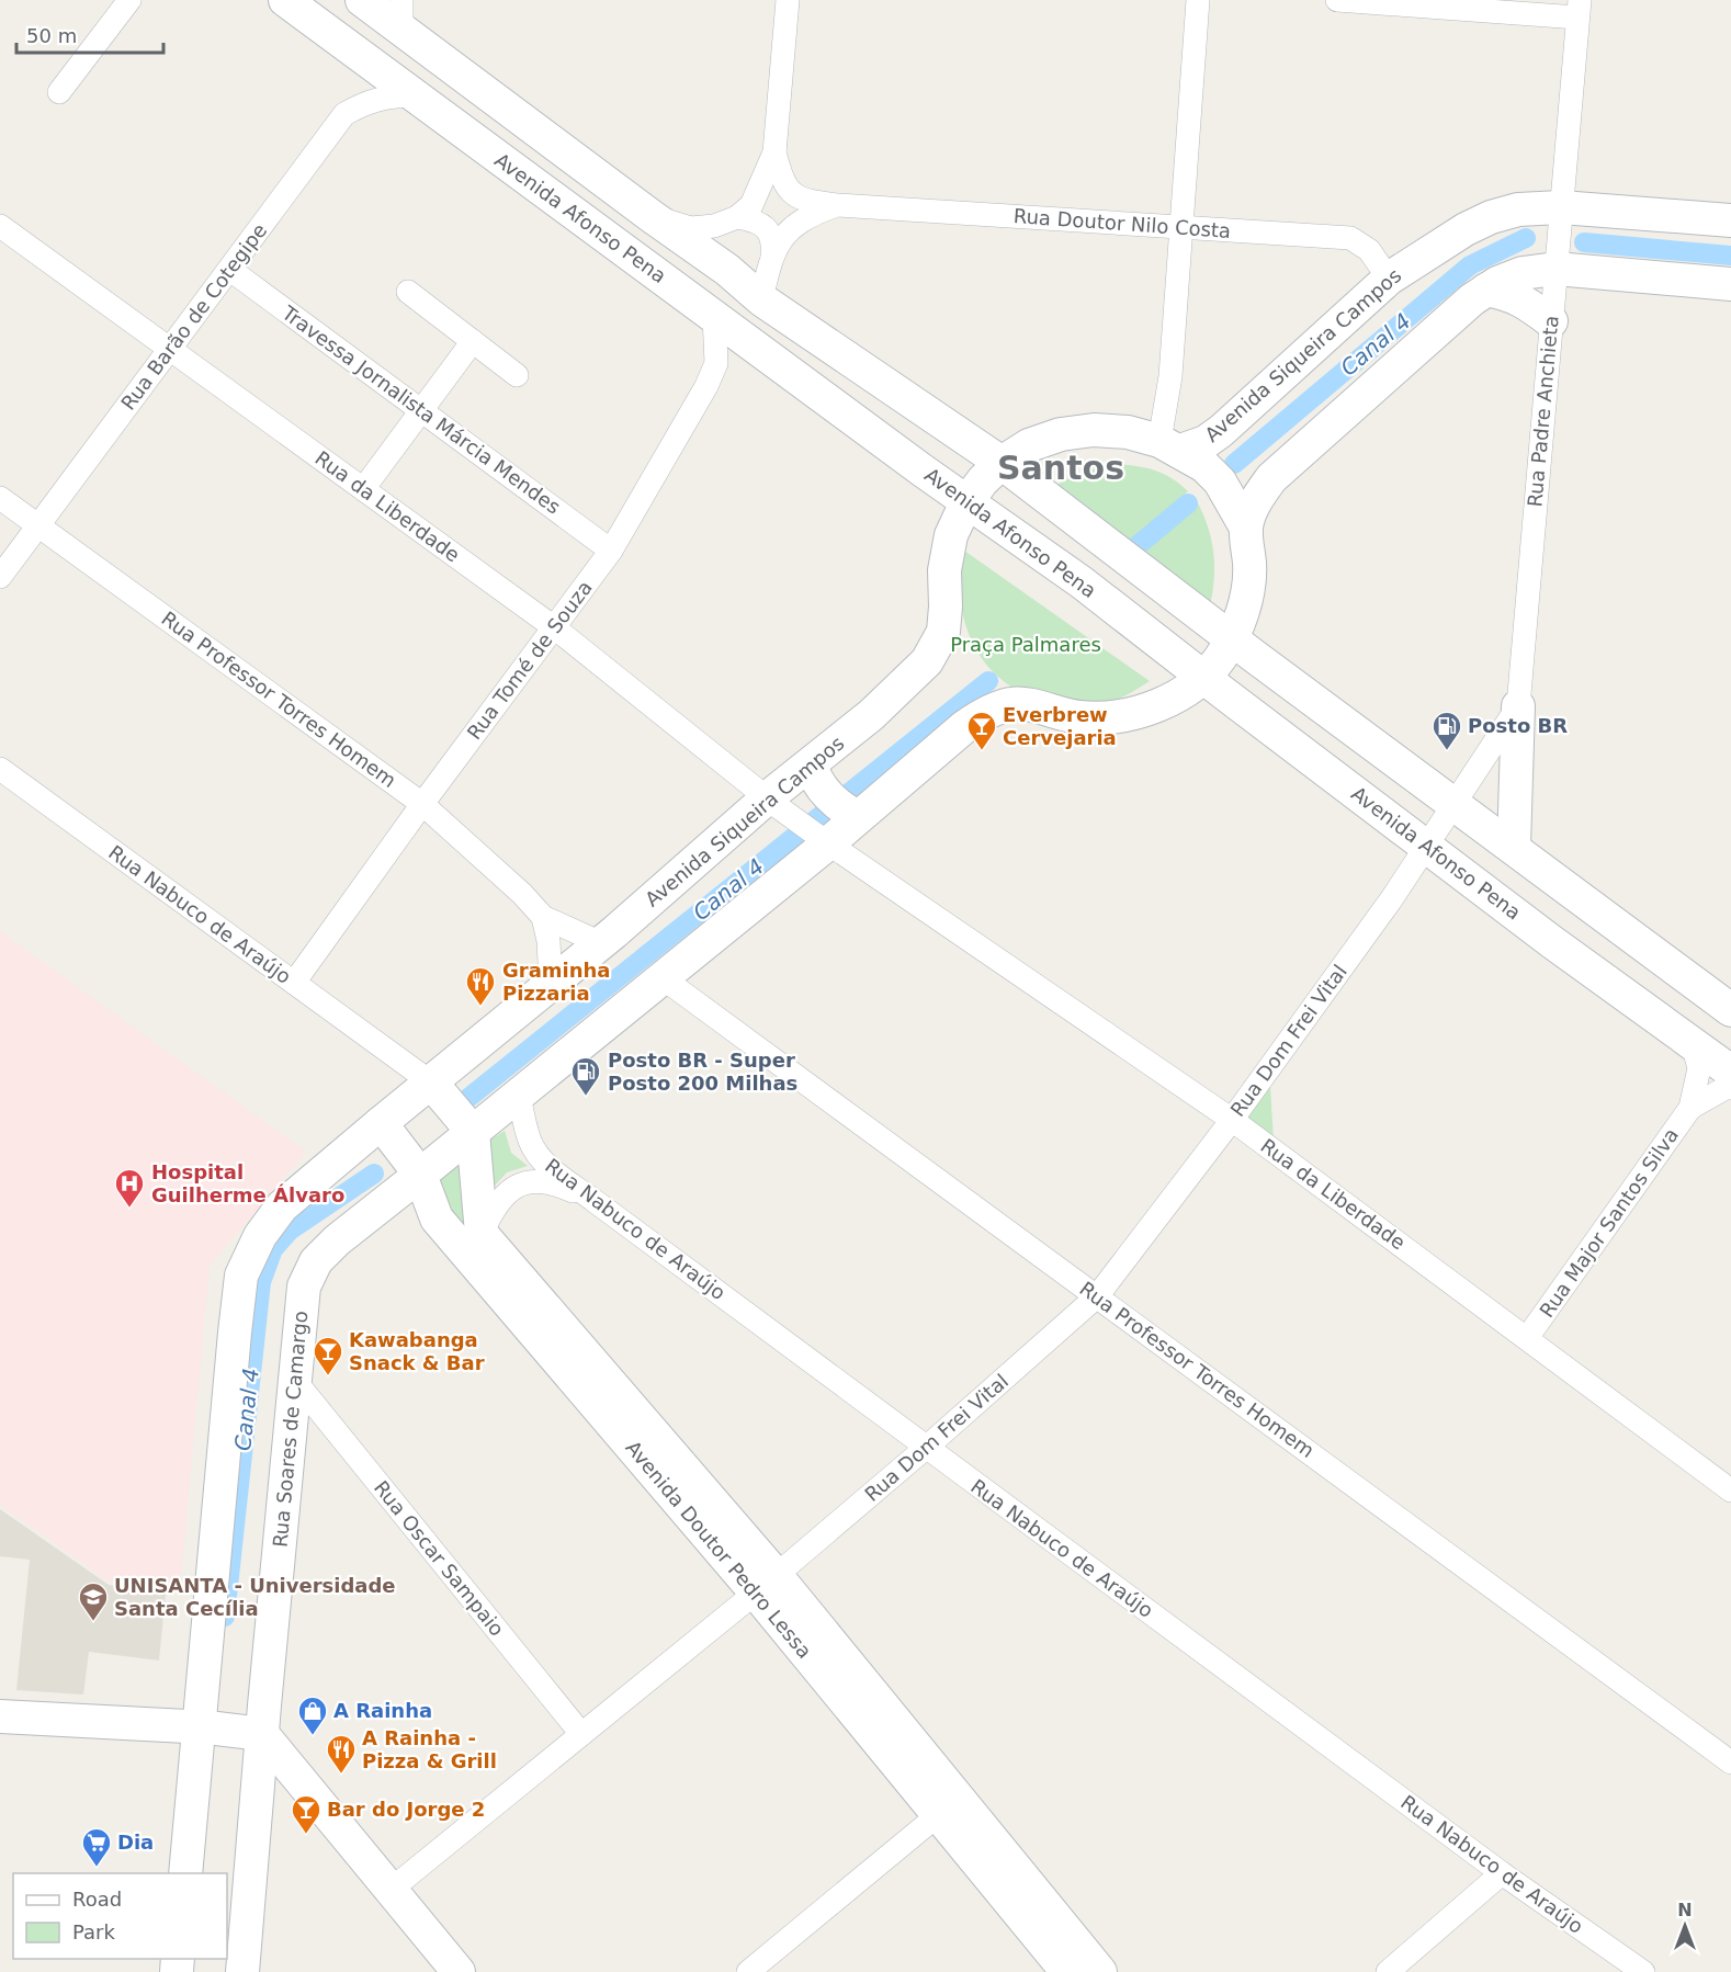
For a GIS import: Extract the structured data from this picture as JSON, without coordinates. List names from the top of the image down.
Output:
{
  "streets": {
    "main road": [
      "Avenida Afonso Pena",
      "Avenida Siqueira Campos",
      "Rua Soares de Camargo",
      "Avenida Doutor Pedro Lessa"
    ],
    "street": [
      "Rua Doutor Nilo Costa",
      "Rua Barão de Cotegipe",
      "Travessa Jornalista Márcia Mendes",
      "Rua Padre Anchieta",
      "Rua da Liberdade",
      "Rua Tomé de Souza",
      "Rua Professor Torres Homem",
      "Rua Nabuco de Araújo",
      "Rua Dom Frei Vital",
      "Rua Major Santos Silva",
      "Rua Oscar Sampaio"
    ]
  },
  "crossings": [
    ["Avenida Afonso Pena", "Rua Barão de Cotegipe"],
    ["Avenida Afonso Pena", "Avenida Siqueira Campos"],
    ["Avenida Afonso Pena", "Rua Padre Anchieta"],
    ["Avenida Afonso Pena", "Rua Tomé de Souza"],
    ["Avenida Afonso Pena", "Rua Dom Frei Vital"],
    ["Avenida Afonso Pena", "Rua Major Santos Silva"],
    ["Rua Doutor Nilo Costa", "Avenida Siqueira Campos"],
    ["Rua Barão de Cotegipe", "Travessa Jornalista Márcia Mendes"],
    ["Rua Barão de Cotegipe", "Rua da Liberdade"],
    ["Rua Barão de Cotegipe", "Rua Professor Torres Homem"],
    ["Avenida Siqueira Campos", "Rua Padre Anchieta"],
    ["Avenida Siqueira Campos", "Rua da Liberdade"],
    ["Avenida Siqueira Campos", "Rua Professor Torres Homem"],
    ["Avenida Siqueira Campos", "Rua Nabuco de Araújo"],
    ["Avenida Siqueira Campos", "Avenida Doutor Pedro Lessa"],
    ["Travessa Jornalista Márcia Mendes", "Rua Tomé de Souza"],
    ["Rua Padre Anchieta", "Rua Dom Frei Vital"],
    ["Rua da Liberdade", "Rua Tomé de Souza"],
    ["Rua da Liberdade", "Rua Dom Frei Vital"],
    ["Rua da Liberdade", "Rua Major Santos Silva"],
    ["Rua Tomé de Souza", "Rua Professor Torres Homem"],
    ["Rua Tomé de Souza", "Rua Nabuco de Araújo"],
    ["Rua Professor Torres Homem", "Rua Dom Frei Vital"],
    ["Rua Nabuco de Araújo", "Rua Dom Frei Vital"],
    ["Rua Dom Frei Vital", "Avenida Doutor Pedro Lessa"],
    ["Rua Dom Frei Vital", "Rua Oscar Sampaio"],
    ["Rua Soares de Camargo", "Avenida Doutor Pedro Lessa"],
    ["Rua Soares de Camargo", "Rua Oscar Sampaio"]
  ],
  "districts": ["Santos"],
  "water": ["Canal 4"],
  "parks": ["Praça Palmares"],
  "places": {
    "bar": ["Everbrew Cervejaria", "Kawabanga Snack & Bar", "Bar do Jorge 2"],
    "fuel station": ["Posto BR", "Posto BR - Super Posto 200 Milhas"],
    "restaurant": ["Graminha Pizzaria", "A Rainha - Pizza & Grill"],
    "hospital": ["Hospital Guilherme Álvaro"],
    "school or university": ["UNISANTA - Universidade Santa Cecília"],
    "shop": ["A Rainha"],
    "supermarket": ["Dia"]
  },
  "legend": ["Road", "Park"],
  "scale_bar": "50 m",
  "north": "top"
}
